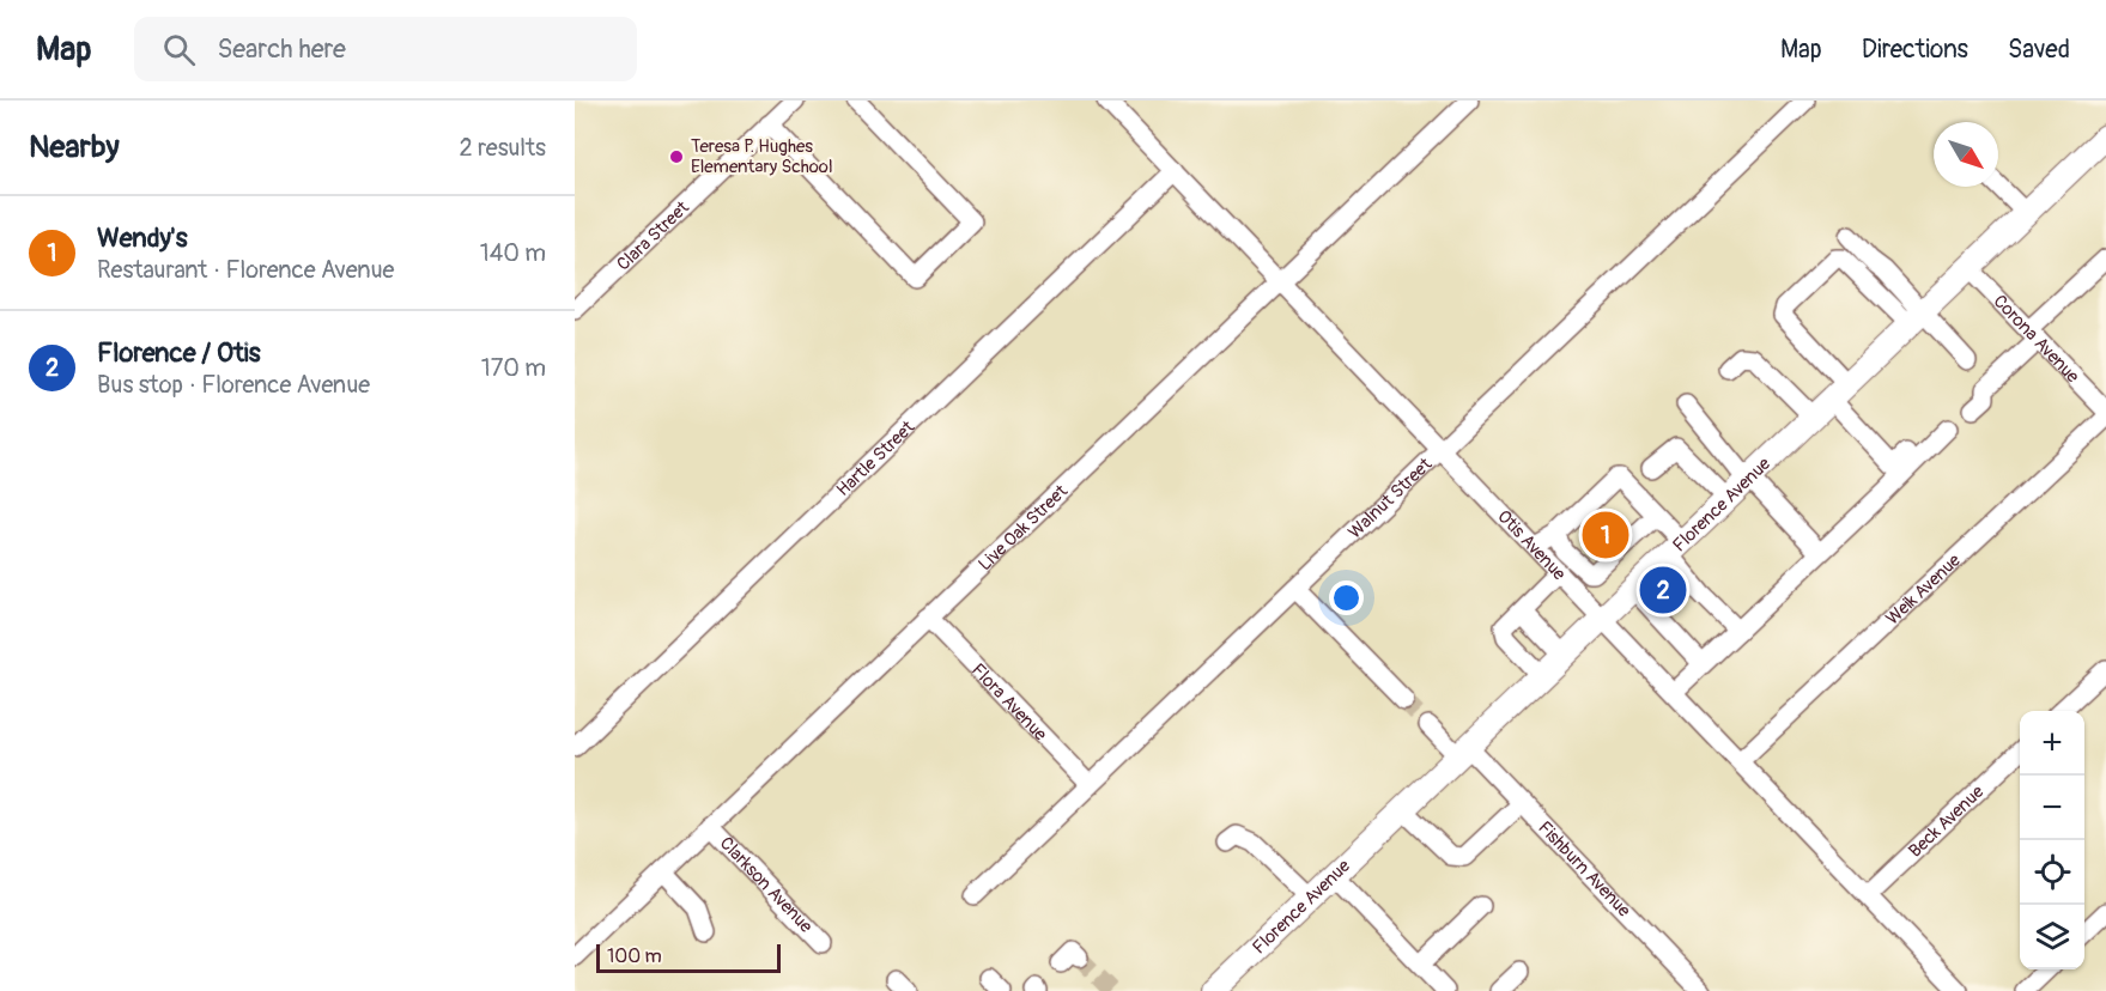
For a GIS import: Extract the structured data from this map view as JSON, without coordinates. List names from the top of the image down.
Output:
{
  "streets": {
    "main road": ["Florence Avenue"],
    "street": [
      "Clara Street",
      "Corona Avenue",
      "Hartle Street",
      "Walnut Street",
      "Live Oak Street",
      "Otis Avenue",
      "Weik Avenue",
      "Flora Avenue",
      "Beck Avenue",
      "Fishburn Avenue",
      "Clarkson Avenue"
    ]
  },
  "crossings": [
    ["Corona Avenue", "Florence Avenue"],
    ["Hartle Street", "Otis Avenue"],
    ["Walnut Street", "Otis Avenue"],
    ["Walnut Street", "Flora Avenue"],
    ["Florence Avenue", "Otis Avenue"],
    ["Florence Avenue", "Fishburn Avenue"],
    ["Live Oak Street", "Otis Avenue"],
    ["Live Oak Street", "Flora Avenue"],
    ["Live Oak Street", "Clarkson Avenue"],
    ["Otis Avenue", "Weik Avenue"],
    ["Otis Avenue", "Beck Avenue"]
  ],
  "places": ["Teresa P. Hughes Elementary School"],
  "scale_bar": "100 m",
  "north": "bottom right",
  "page": {
    "header": "Map",
    "search": "Search here",
    "nav": ["Map", "Directions", "Saved"],
    "heading": ["Nearby", "2 results"],
    "list": [
      {
        "mark": "1",
        "name": "Wendy's",
        "note": "Restaurant · Florence Avenue",
        "value": "140 m"
      },
      {
        "mark": "2",
        "name": "Florence / Otis",
        "note": "Bus stop · Florence Avenue",
        "value": "170 m"
      }
    ],
    "pins": ["1", "2"],
    "map_buttons": ["+", "−"],
    "scale": "100 m"
  }
}
